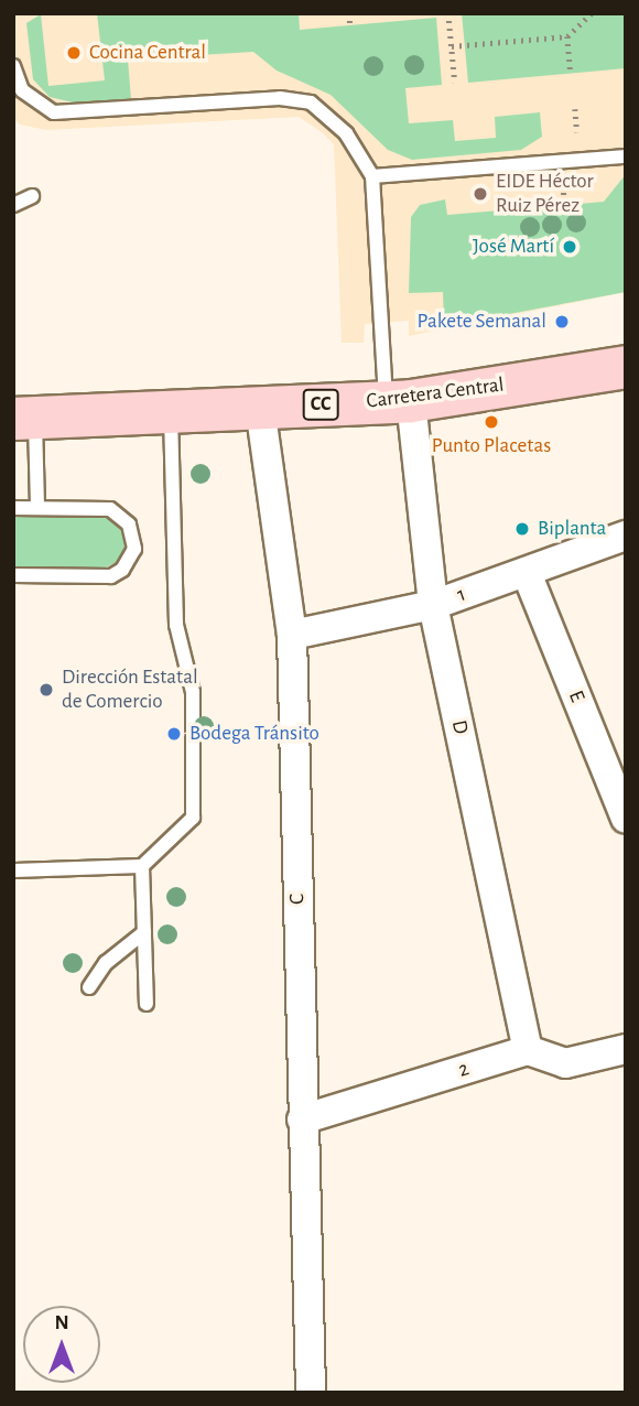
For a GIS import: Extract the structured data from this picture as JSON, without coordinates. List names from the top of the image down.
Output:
{
  "streets": {
    "main road": ["Carretera Central", "CC"],
    "street": [
      "1",
      "E",
      "D",
      "C",
      "2"
    ]
  },
  "crossings": [
    ["Carretera Central", "D"],
    ["Carretera Central", "C"],
    ["1", "E"],
    ["1", "D"],
    ["1", "C"],
    ["D", "2"],
    ["C", "2"]
  ],
  "places": [
    "Cocina Central",
    "EIDE Héctor Ruiz Pérez",
    "José Martí",
    "Pakete Semanal",
    "Punto Placetas",
    "Biplanta",
    "Dirección Estatal de Comercio",
    "Bodega Tránsito"
  ],
  "north": "top"
}
